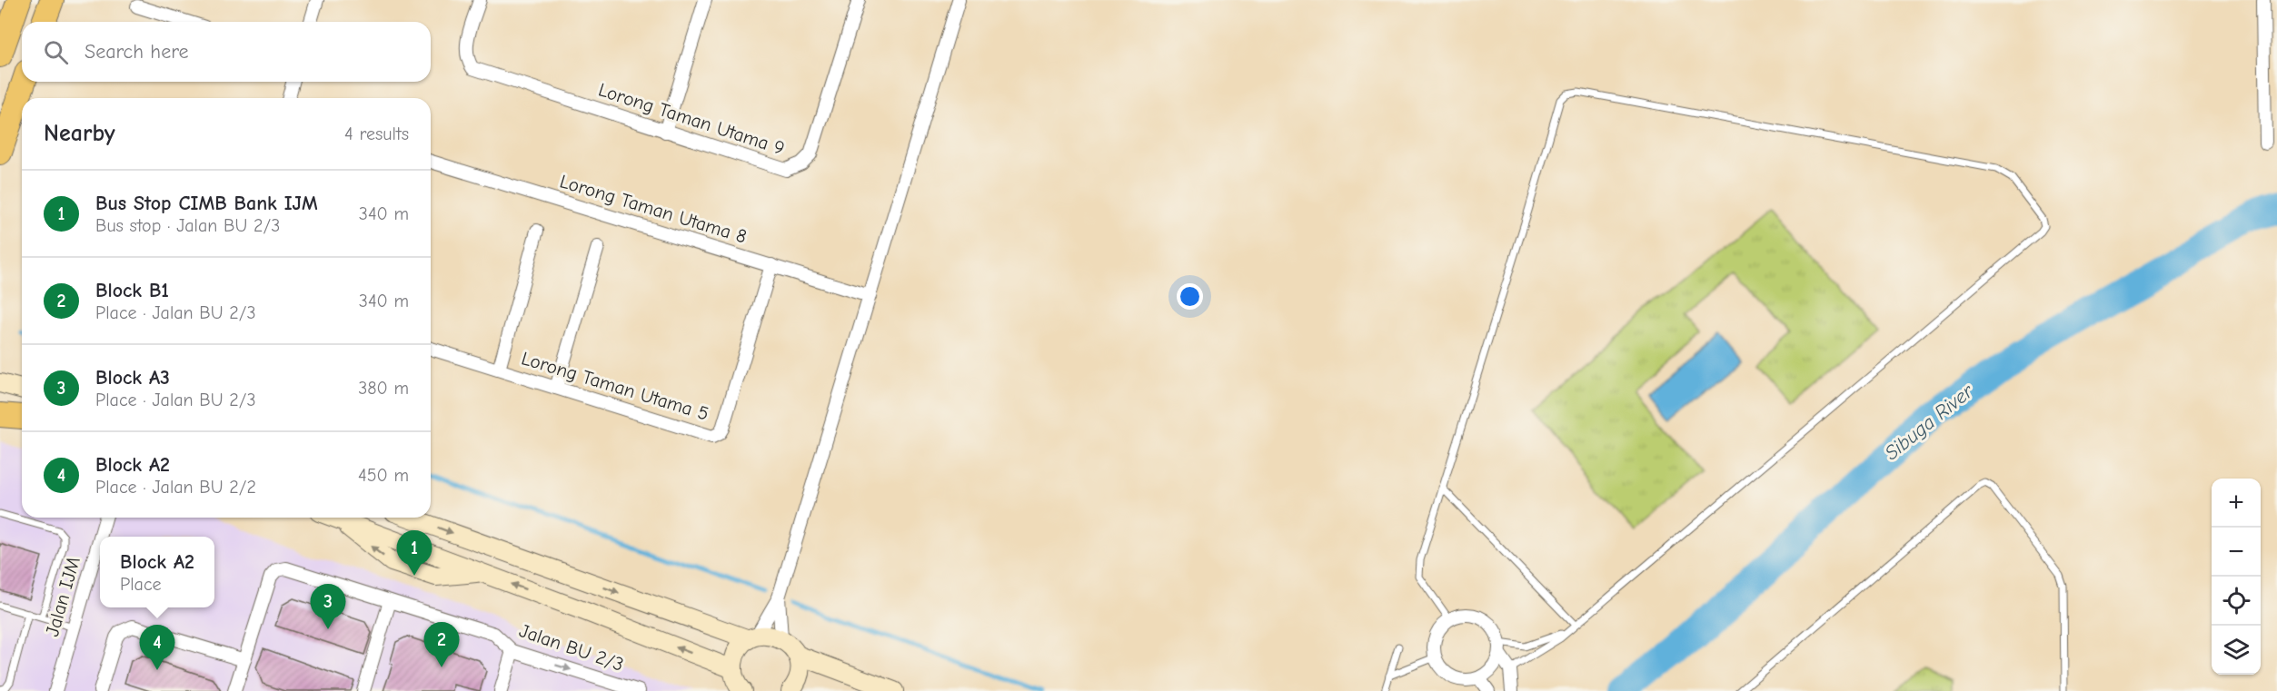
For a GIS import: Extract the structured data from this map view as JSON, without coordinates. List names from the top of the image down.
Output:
{
  "streets": {
    "street": [
      "Lorong Taman Utama 9",
      "Lorong Taman Utama 8",
      "Lorong Taman Utama 5",
      "Jalan IJM",
      "Jalan BU 2/3"
    ]
  },
  "crossings": [
    ["Lorong Taman Utama 8", "Lorong Taman Utama 5"]
  ],
  "water": ["Sibuga River"],
  "page": {
    "search": "Search here",
    "heading": ["Nearby", "4 results"],
    "list": [
      {
        "mark": "1",
        "name": "Bus Stop CIMB Bank IJM",
        "note": "Bus stop · Jalan BU 2/3",
        "value": "340 m"
      },
      {
        "mark": "2",
        "name": "Block B1",
        "note": "Place · Jalan BU 2/3",
        "value": "340 m"
      },
      {
        "mark": "3",
        "name": "Block A3",
        "note": "Place · Jalan BU 2/3",
        "value": "380 m"
      },
      {
        "mark": "4",
        "name": "Block A2",
        "note": "Place · Jalan BU 2/2",
        "value": "450 m"
      }
    ],
    "map_buttons": ["+", "−"],
    "pins": [
      "1",
      "3",
      "2",
      "4"
    ],
    "popup": ["Block A2", "Place"]
  }
}
